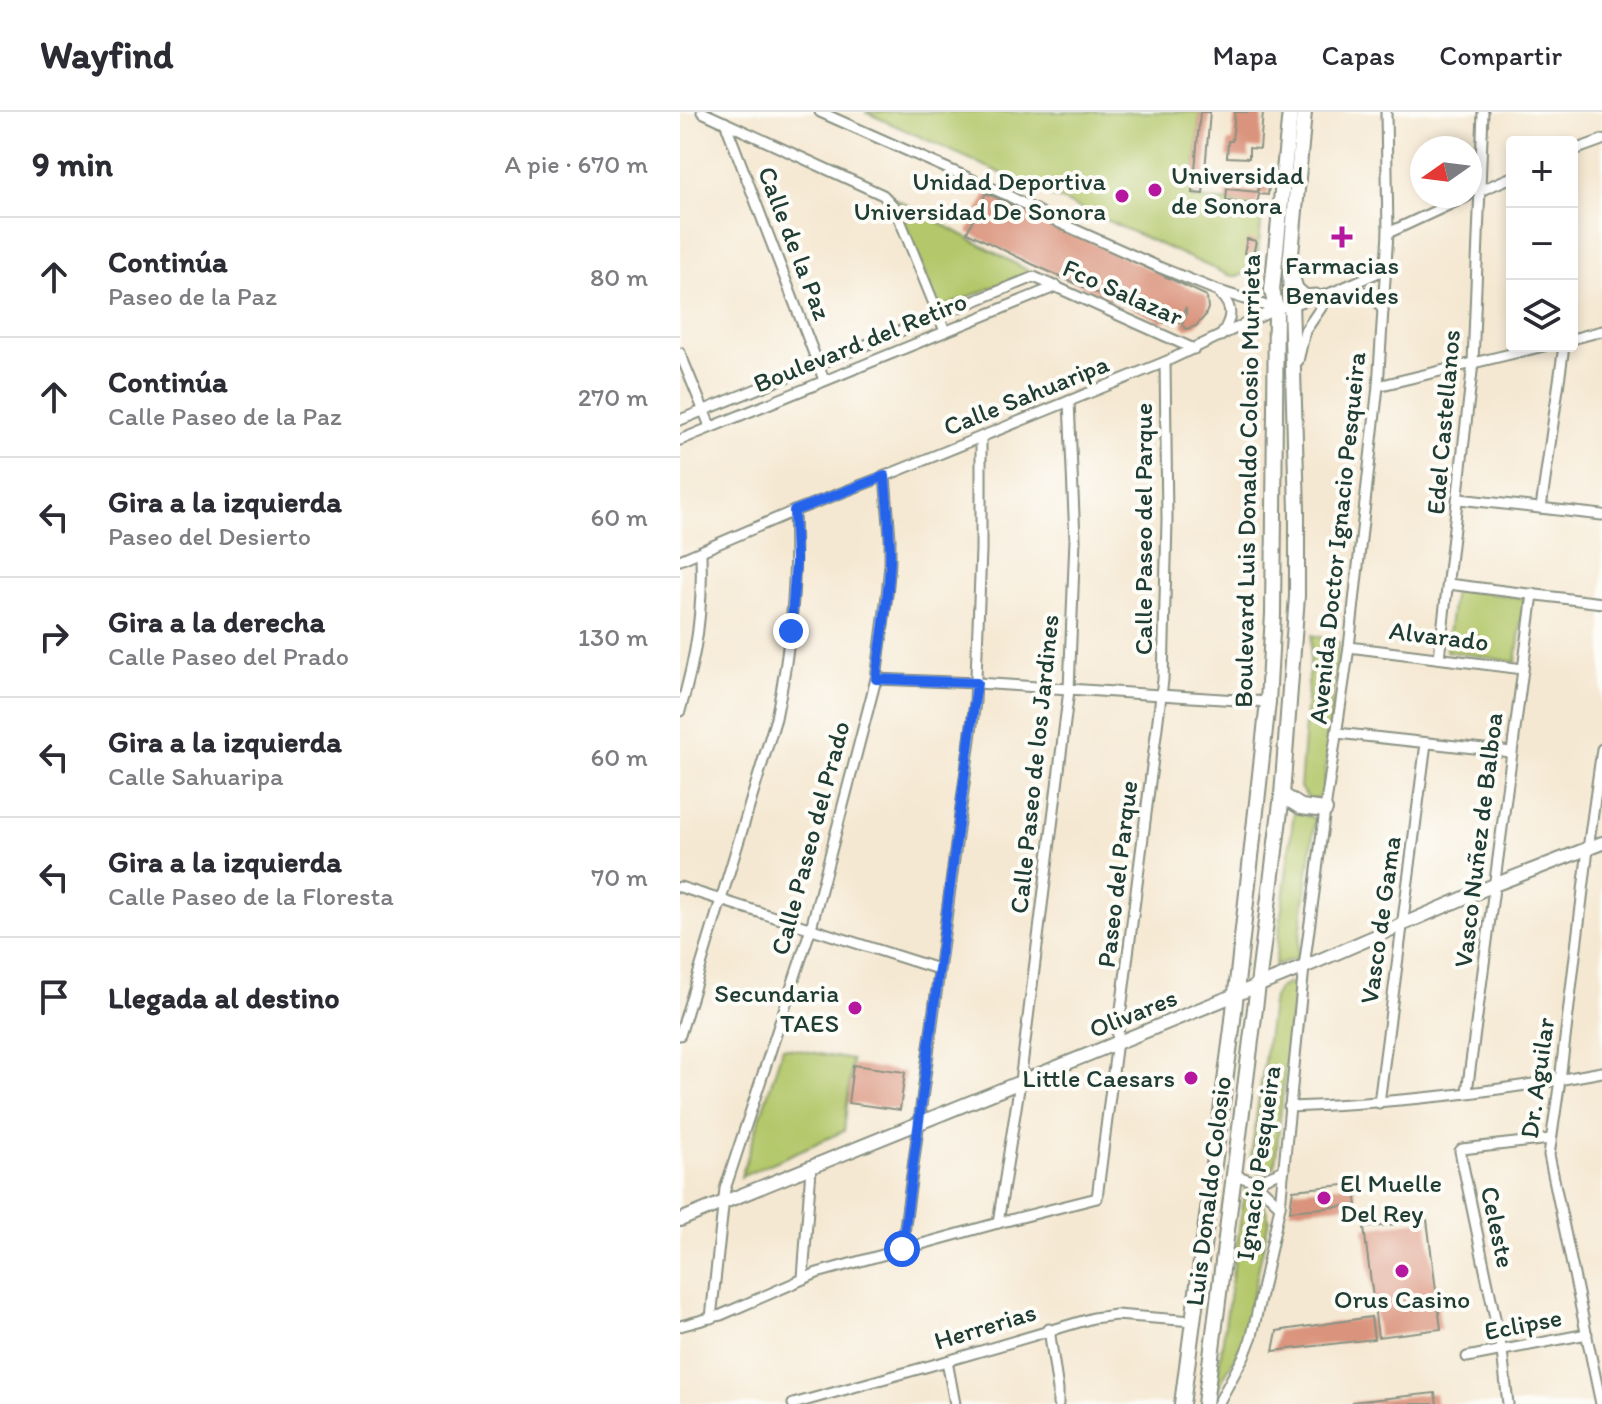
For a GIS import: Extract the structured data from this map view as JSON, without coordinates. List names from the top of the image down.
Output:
{
  "streets": {
    "main road": ["Boulevard Luis Donaldo Colosio Murrieta", "Olivares", "Luis Donaldo Colosio"],
    "street": [
      "Calle de la Paz",
      "Fco Salazar",
      "Boulevard del Retiro",
      "Calle Sahuaripa",
      "Edel Castellanos",
      "Calle Paseo del Parque",
      "Avenida Doctor Ignacio Pesqueira",
      "Alvarado",
      "Calle Paseo de los Jardines",
      "Calle Paseo del Prado",
      "Vasco Nuñez de Balboa",
      "Paseo del Parque",
      "Vasco de Gama",
      "Dr. Aguilar",
      "Ignacio Pesqueira",
      "Celeste",
      "Eclipse",
      "Herrerias"
    ]
  },
  "crossings": [
    ["Calle de la Paz", "Boulevard del Retiro"],
    ["Fco Salazar", "Boulevard del Retiro"],
    ["Fco Salazar", "Calle Sahuaripa"],
    ["Calle Sahuaripa", "Boulevard Luis Donaldo Colosio Murrieta"],
    ["Calle Sahuaripa", "Calle Paseo del Parque"],
    ["Calle Sahuaripa", "Avenida Doctor Ignacio Pesqueira"],
    ["Calle Sahuaripa", "Calle Paseo de los Jardines"],
    ["Calle Sahuaripa", "Calle Paseo del Prado"],
    ["Edel Castellanos", "Alvarado"],
    ["Boulevard Luis Donaldo Colosio Murrieta", "Olivares"],
    ["Boulevard Luis Donaldo Colosio Murrieta", "Luis Donaldo Colosio"],
    ["Calle Paseo del Parque", "Paseo del Parque"],
    ["Avenida Doctor Ignacio Pesqueira", "Alvarado"],
    ["Avenida Doctor Ignacio Pesqueira", "Olivares"],
    ["Avenida Doctor Ignacio Pesqueira", "Ignacio Pesqueira"],
    ["Alvarado", "Vasco Nuñez de Balboa"],
    ["Calle Paseo de los Jardines", "Paseo del Parque"],
    ["Calle Paseo de los Jardines", "Olivares"],
    ["Calle Paseo del Prado", "Olivares"],
    ["Vasco Nuñez de Balboa", "Olivares"],
    ["Paseo del Parque", "Olivares"],
    ["Vasco de Gama", "Olivares"],
    ["Olivares", "Dr. Aguilar"],
    ["Olivares", "Ignacio Pesqueira"],
    ["Olivares", "Luis Donaldo Colosio"],
    ["Dr. Aguilar", "Celeste"],
    ["Dr. Aguilar", "Eclipse"],
    ["Luis Donaldo Colosio", "Herrerias"],
    ["Celeste", "Eclipse"]
  ],
  "places": {
    "other": [
      "Universidad de Sonora",
      "Unidad Deportiva Universidad De Sonora",
      "Secundaria TAES",
      "Little Caesars",
      "El Muelle Del Rey",
      "Orus Casino"
    ],
    "health": ["Farmacias Benavides"]
  },
  "north": "left",
  "page": {
    "header": "Wayfind",
    "nav": ["Mapa", "Capas", "Compartir"],
    "heading": ["9 min", "A pie · 670 m"],
    "map_buttons": ["+", "−"],
    "list": [
      ["Continúa", "Paseo de la Paz", "80 m"],
      ["Continúa", "Calle Paseo de la Paz", "270 m"],
      ["Gira a la izquierda", "Paseo del Desierto", "60 m"],
      ["Gira a la derecha", "Calle Paseo del Prado", "130 m"],
      ["Gira a la izquierda", "Calle Sahuaripa", "60 m"],
      ["Gira a la izquierda", "Calle Paseo de la Floresta", "70 m"],
      "Llegada al destino"
    ]
  }
}
